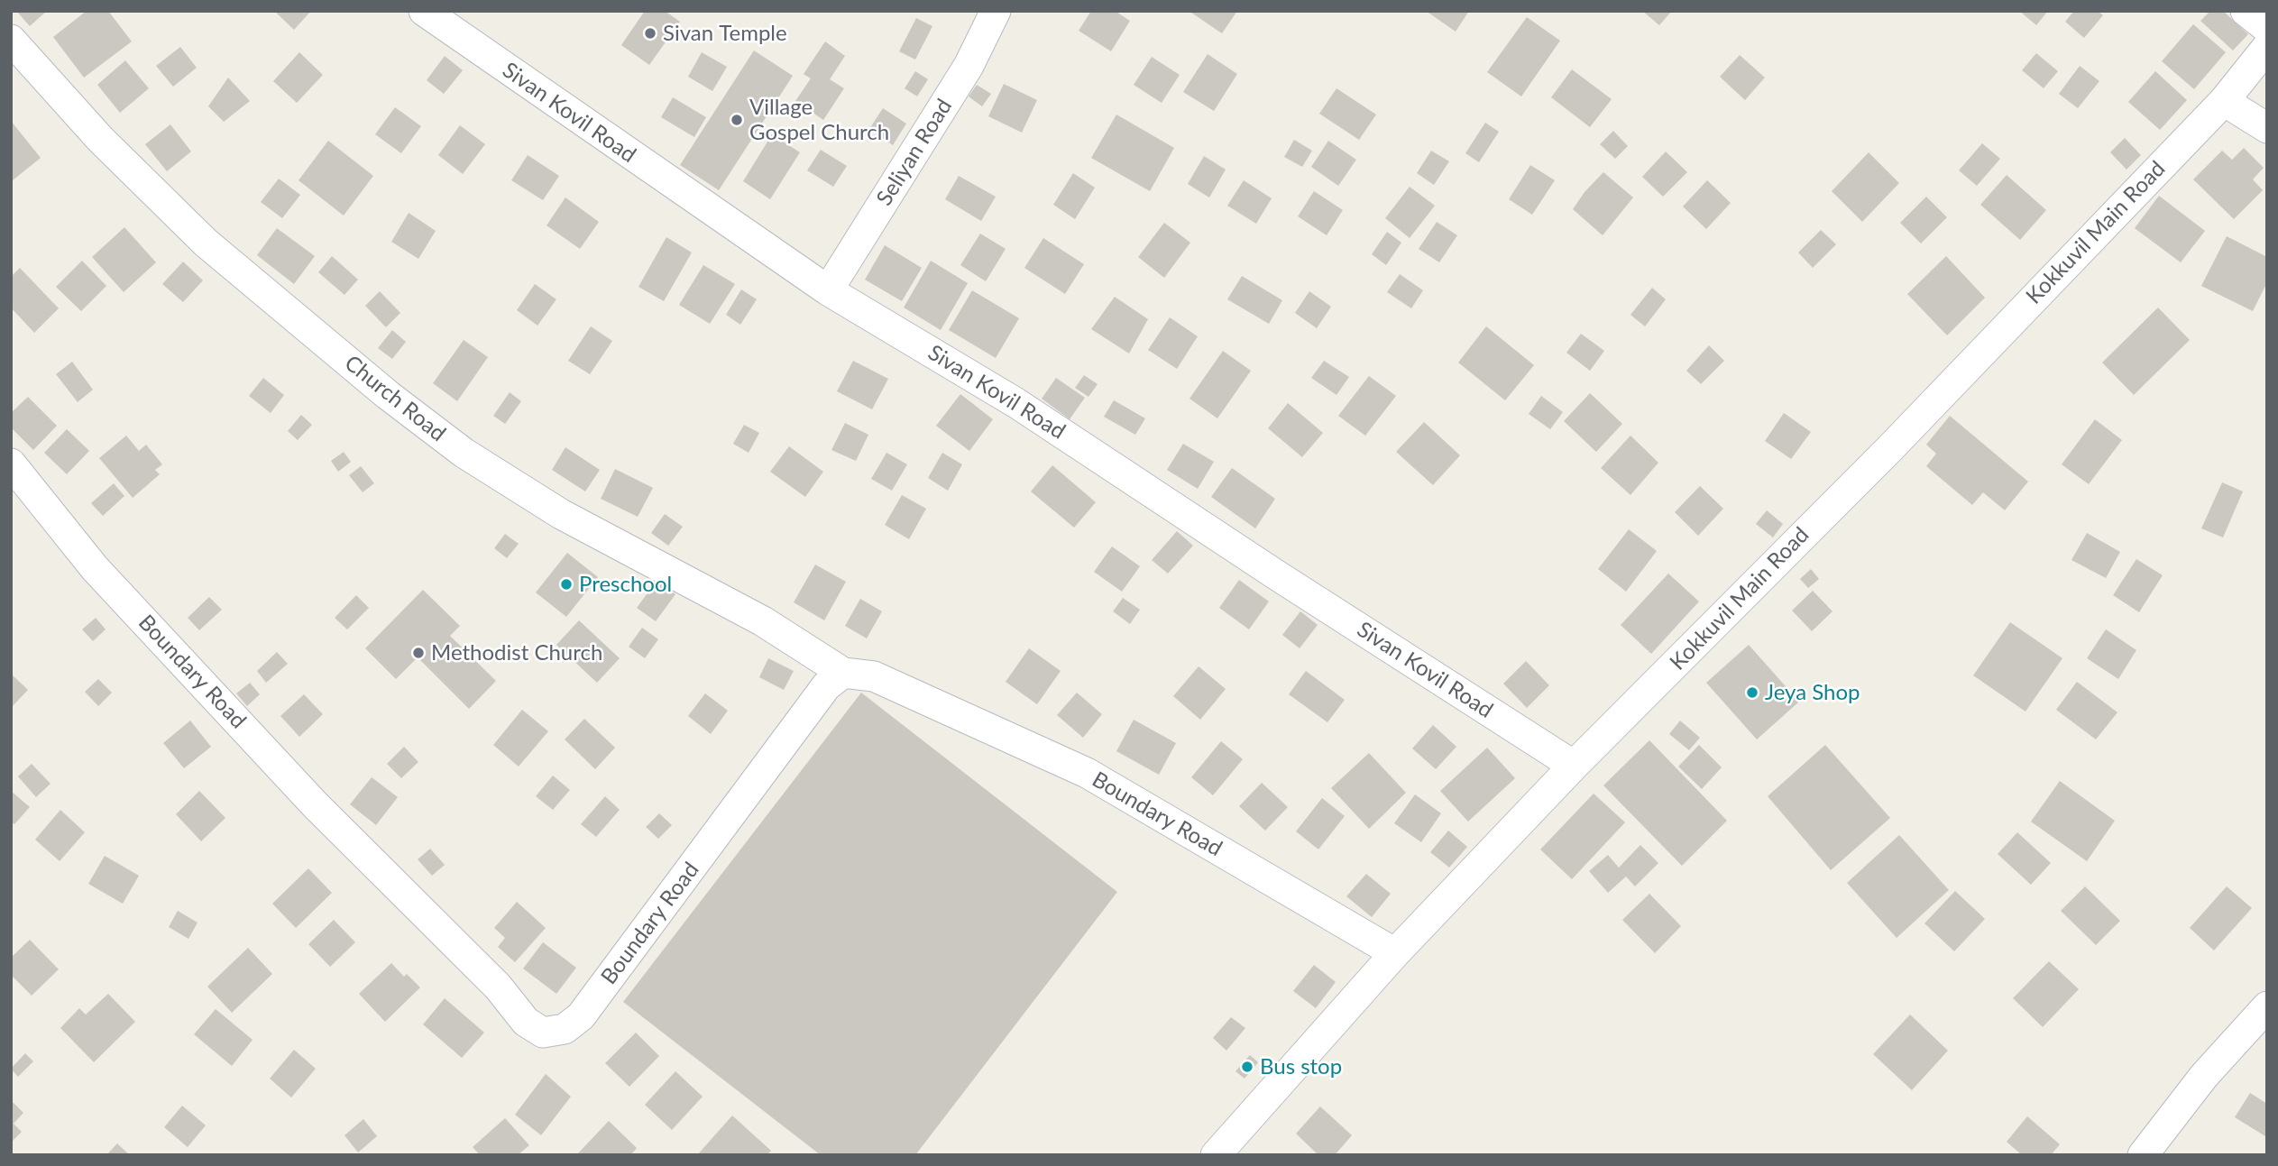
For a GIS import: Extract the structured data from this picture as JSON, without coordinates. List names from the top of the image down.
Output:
{
  "streets": {
    "street": [
      "Sivan Kovil Road",
      "Seliyan Road",
      "Kokkuvil Main Road",
      "Church Road",
      "Boundary Road"
    ]
  },
  "crossings": [
    ["Sivan Kovil Road", "Seliyan Road"],
    ["Sivan Kovil Road", "Kokkuvil Main Road"],
    ["Kokkuvil Main Road", "Boundary Road"],
    ["Church Road", "Boundary Road"]
  ],
  "places": [
    "Sivan Temple",
    "Village Gospel Church",
    "Preschool",
    "Methodist Church",
    "Jeya Shop",
    "Bus stop"
  ]
}
